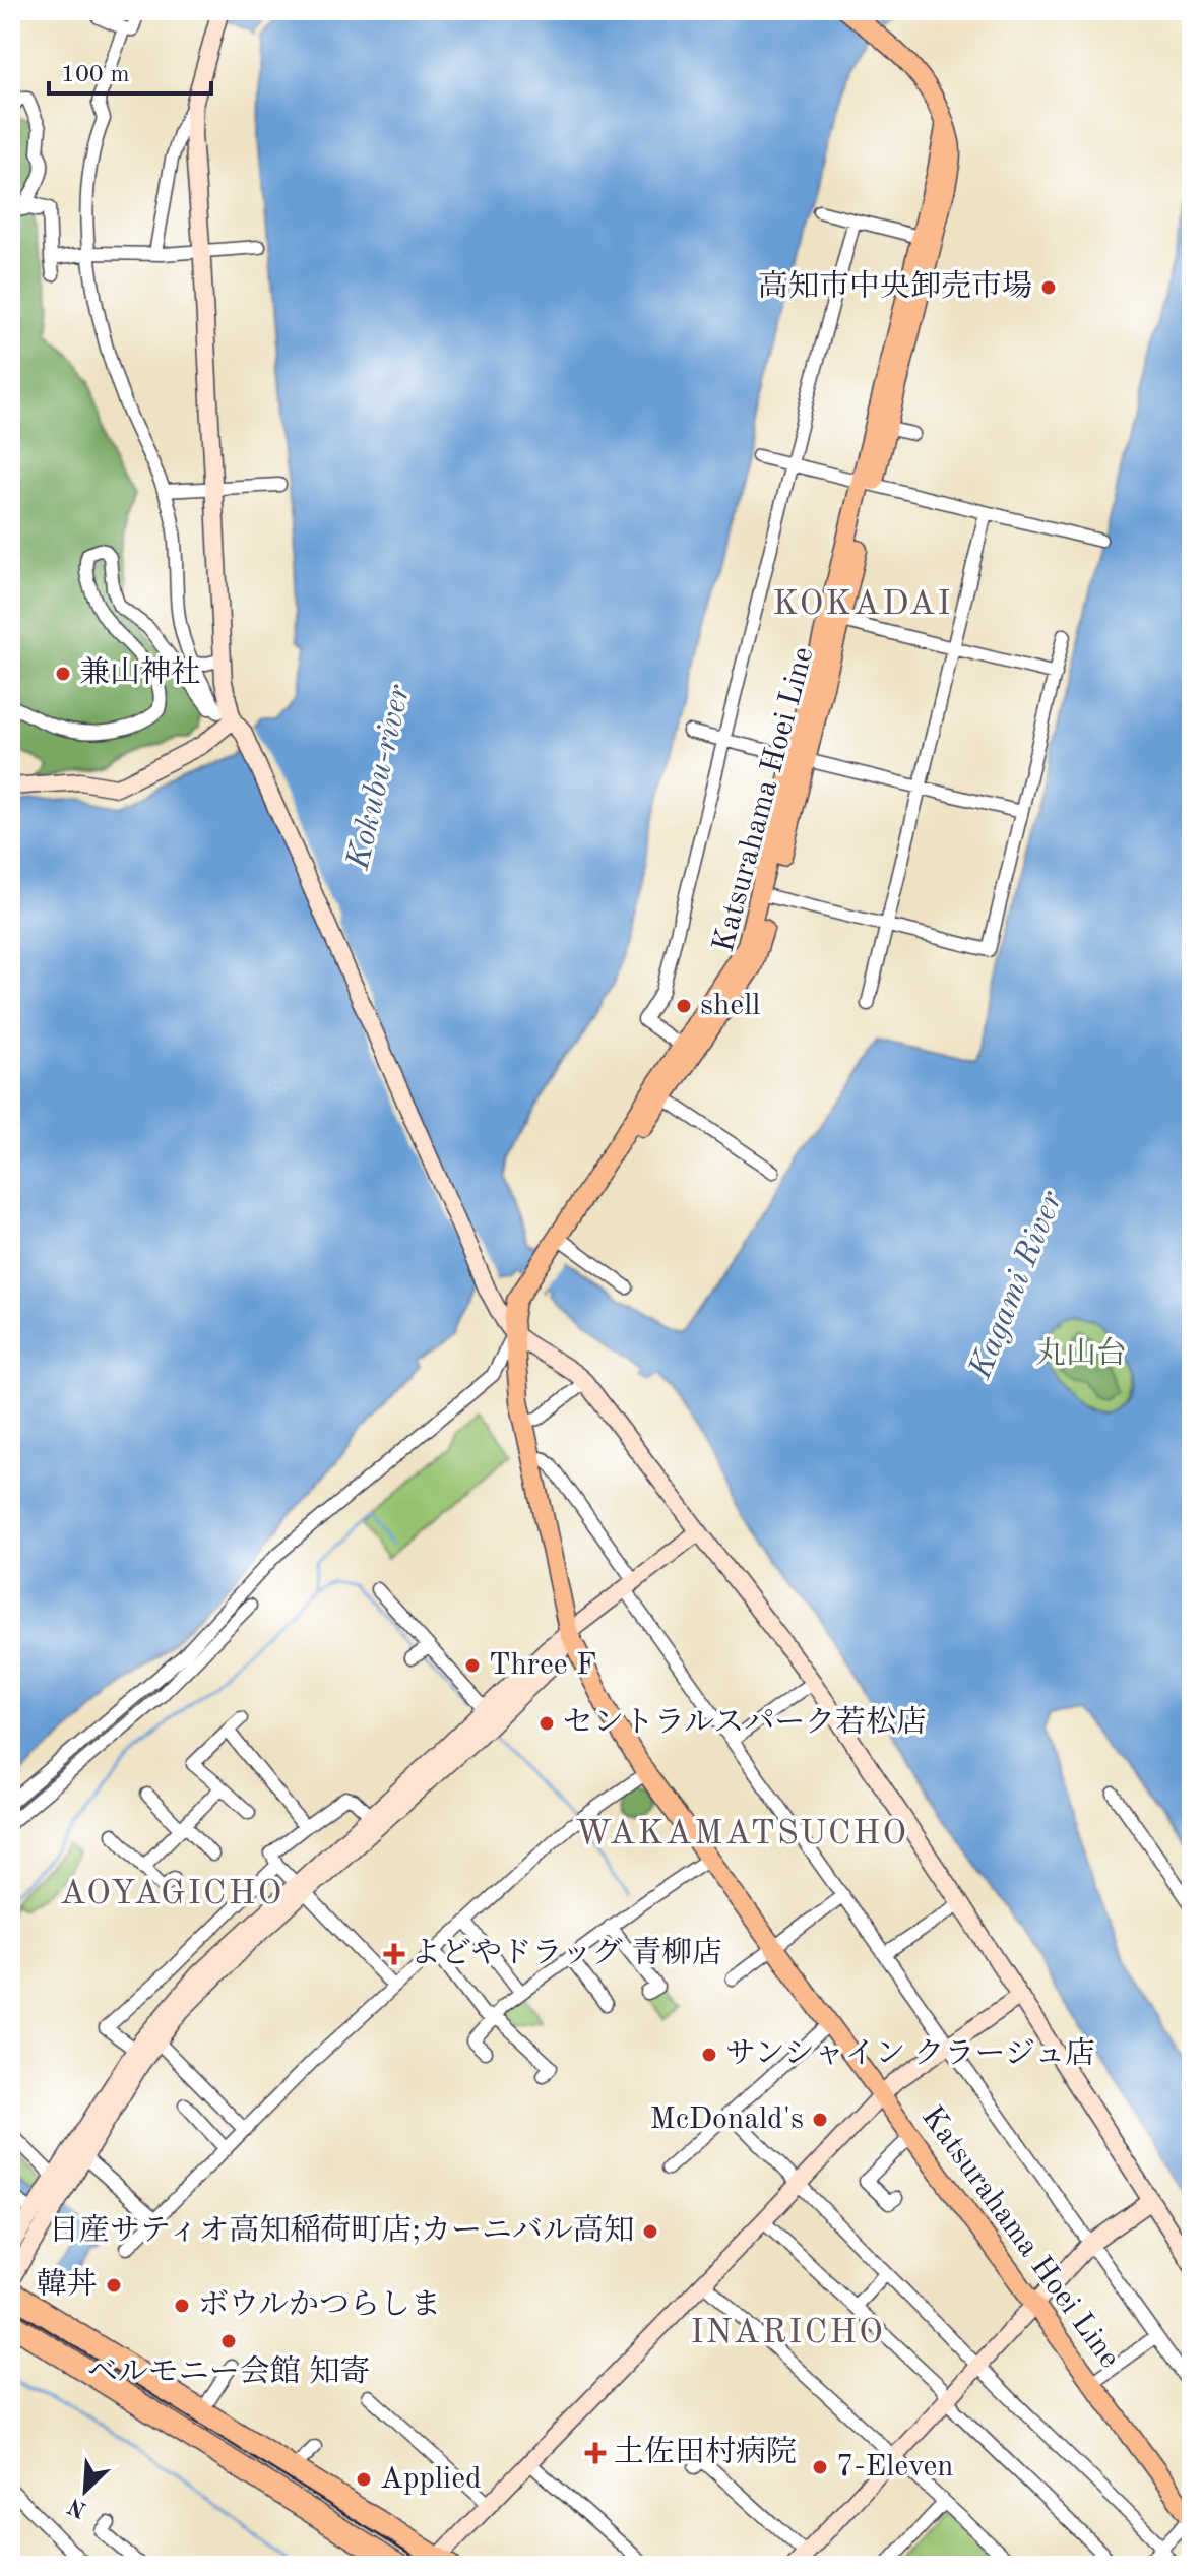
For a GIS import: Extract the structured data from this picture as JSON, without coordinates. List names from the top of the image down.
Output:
{
  "streets": {
    "main road": ["Katsurahama Hoei Line"]
  },
  "districts": [
    "KOKADAI",
    "WAKAMATSUCHO",
    "AOYAGICHO",
    "INARICHO"
  ],
  "water": ["Kokubu-river", "Kagami River"],
  "parks": ["丸山台"],
  "places": {
    "other": [
      "高知市中央卸売市場",
      "兼山神社",
      "shell",
      "Three F",
      "セントラルスパーク若松店",
      "サンシャイン クラージュ店",
      "McDonald's",
      "日産サティオ高知稲荷町店;カーニバル高知",
      "韓丼",
      "ボウルかつらしま",
      "ベルモニー会館 知寄",
      "7-Eleven",
      "Applied"
    ],
    "health": ["よどやドラッグ 青柳店", "土佐田村病院"]
  },
  "scale_bar": "100 m",
  "north": "bottom left"
}
